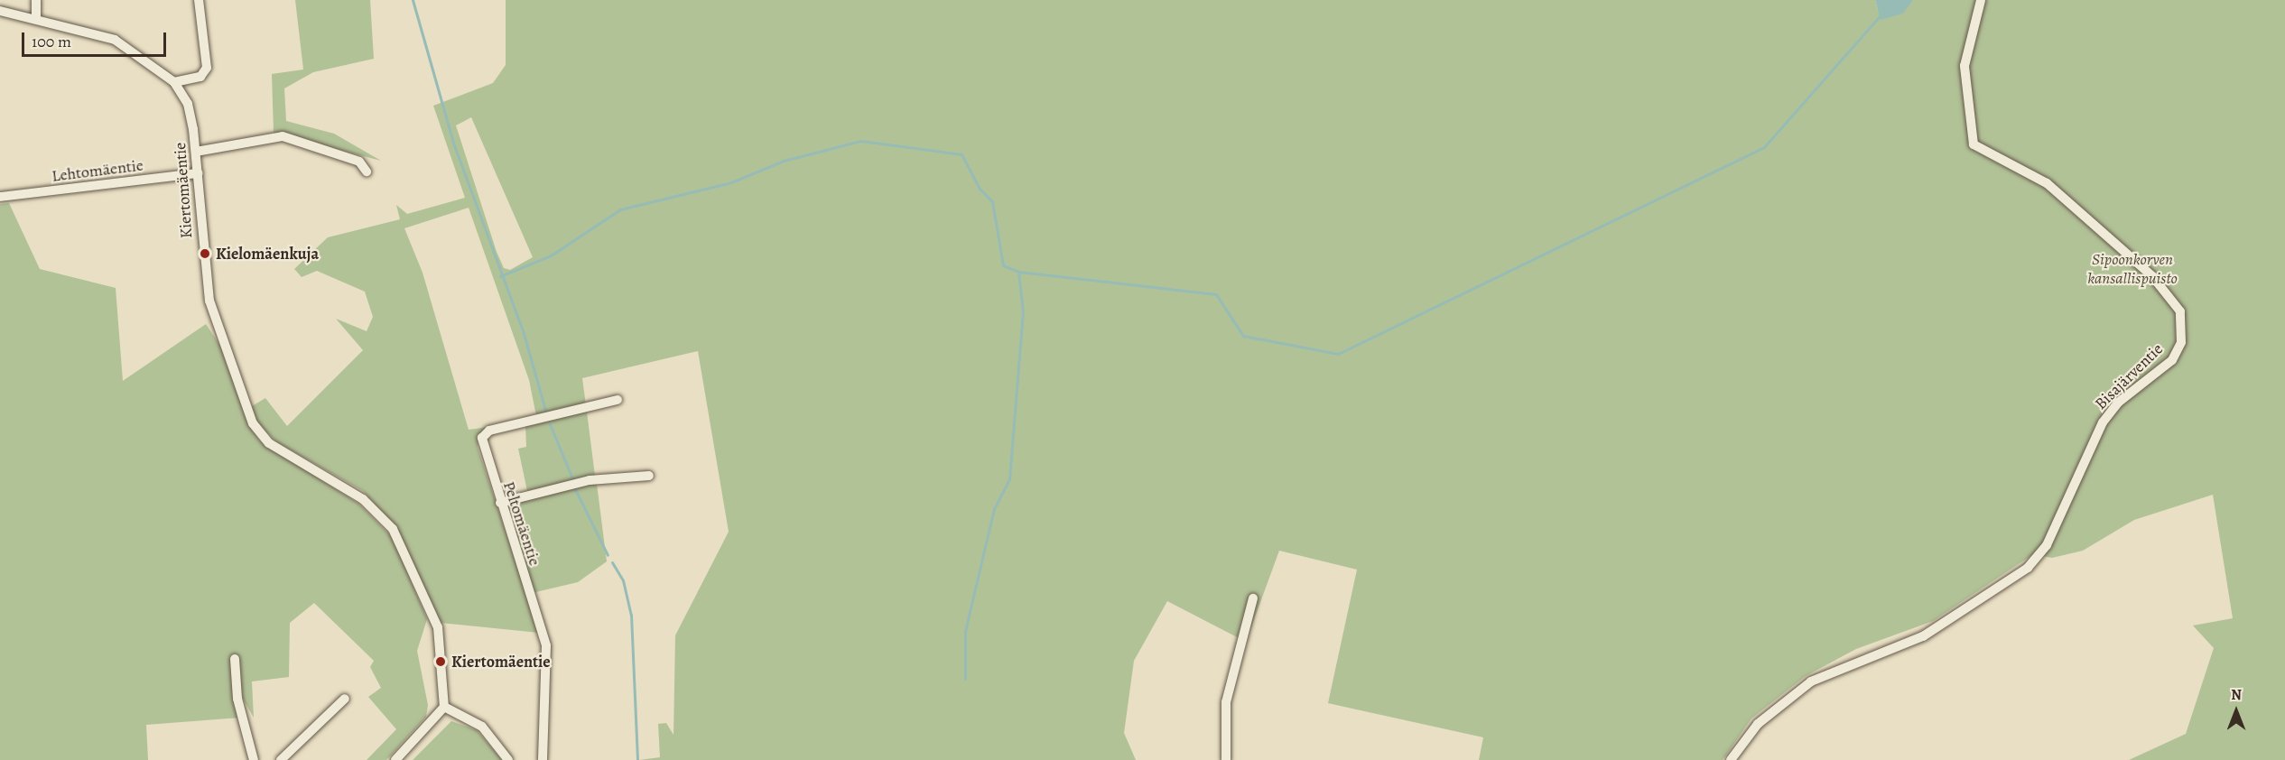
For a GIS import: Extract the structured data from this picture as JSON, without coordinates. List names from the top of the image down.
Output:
{
  "streets": {
    "street": [
      "Lehtomäentie",
      "Kiertomäentie",
      "Bisajärventie",
      "Peltomäentie"
    ]
  },
  "crossings": [
    ["Lehtomäentie", "Kiertomäentie"]
  ],
  "parks": ["Sipoonkorven kansallispuisto"],
  "places": ["Kielomäenkuja", "Kiertomäentie"],
  "scale_bar": "100 m",
  "north": "top"
}
